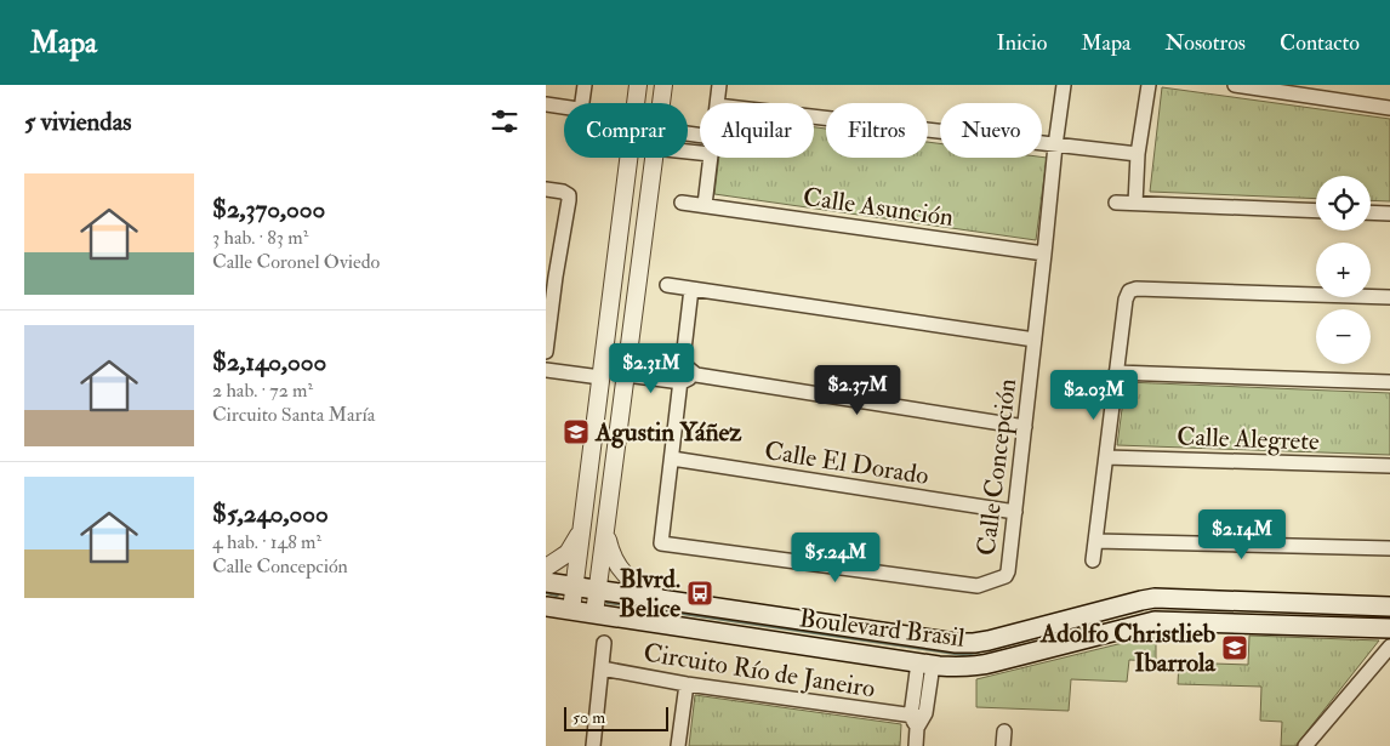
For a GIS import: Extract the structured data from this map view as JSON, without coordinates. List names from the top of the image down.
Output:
{
  "streets": {
    "main road": ["Boulevard Brasil"],
    "street": [
      "Calle Asunción",
      "Calle Alegrete",
      "Calle El Dorado",
      "Calle Concepción",
      "Circuito Río de Janeiro"
    ]
  },
  "crossings": [
    ["Calle Asunción", "Calle Concepción"],
    ["Calle El Dorado", "Calle Concepción"]
  ],
  "places": {
    "school or university": ["Agustin Yáñez", "Adolfo Christlieb Ibarrola"],
    "bus stop": ["Blvrd. Belice"]
  },
  "scale_bar": "50 m",
  "page": {
    "header": "Mapa",
    "nav": [
      "Inicio",
      "Mapa",
      "Nosotros",
      "Contacto"
    ],
    "heading": "5 viviendas",
    "chip": [
      "Comprar",
      "Alquilar",
      "Filtros",
      "Nuevo"
    ],
    "list": [
      {
        "name": "$2,370,000",
        "note": "3 hab. · 83 m² · Calle Coronel Oviedo"
      },
      {
        "name": "$2,140,000",
        "note": "2 hab. · 72 m² · Circuito Santa María"
      },
      {
        "name": "$5,240,000",
        "note": "4 hab. · 148 m² · Calle Concepción"
      }
    ],
    "map_buttons": ["+", "−"],
    "price": [
      "$2.31M",
      "$2.37M",
      "$2.03M",
      "$2.14M",
      "$5.24M"
    ],
    "scale": "50 m"
  }
}
